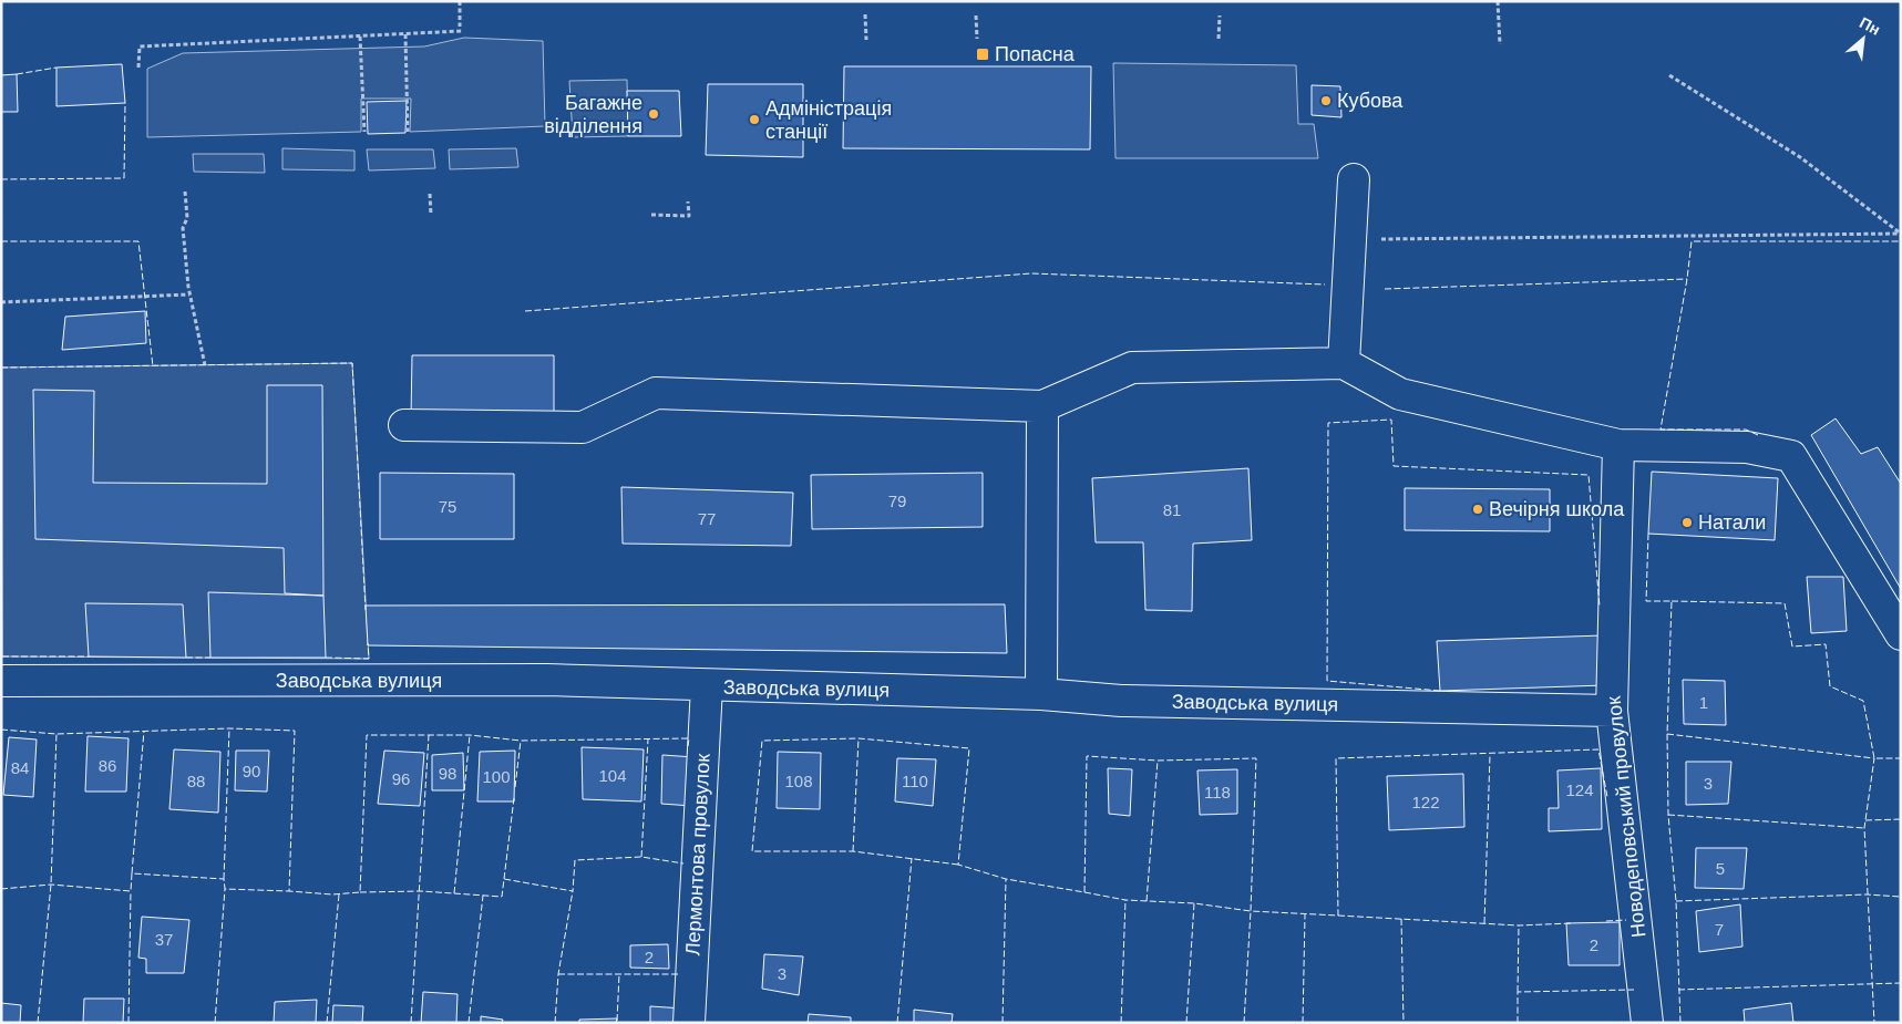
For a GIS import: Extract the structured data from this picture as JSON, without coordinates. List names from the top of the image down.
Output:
{
  "streets": {
    "street": ["Заводська вулиця", "Новодеповський провулок", "Лермонтова провулок"]
  },
  "crossings": [
    ["Заводська вулиця", "Новодеповський провулок"],
    ["Заводська вулиця", "Лермонтова провулок"]
  ],
  "places": {
    "transit": ["Попасна"],
    "other": [
      "Кубова",
      "Багажне відділення",
      "Адміністрація станції",
      "Вечірня школа",
      "Натали"
    ]
  },
  "house_numbers": [
    "79",
    "75",
    "81",
    "77",
    "1",
    "86",
    "84",
    "90",
    "98",
    "104",
    "100",
    "96",
    "88",
    "108",
    "110",
    "3",
    "124",
    "118",
    "122",
    "5",
    "7",
    "37",
    "2",
    "2",
    "3"
  ],
  "north": "top right"
}
